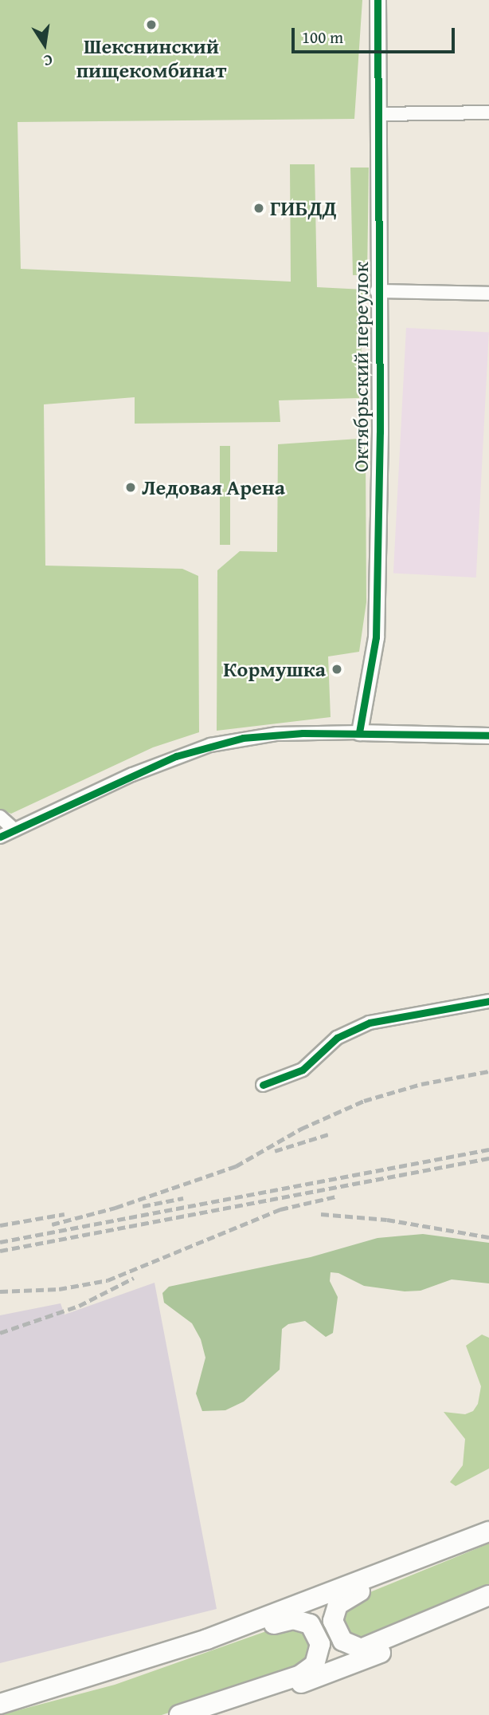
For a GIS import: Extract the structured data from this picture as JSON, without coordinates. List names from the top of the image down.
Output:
{
  "streets": {
    "street": ["Октябрьский переулок"]
  },
  "places": [
    "Шекснинский пищекомбинат",
    "ГИБДД",
    "Ледовая Арена",
    "Кормушка"
  ],
  "scale_bar": "100 m",
  "north": "bottom"
}
